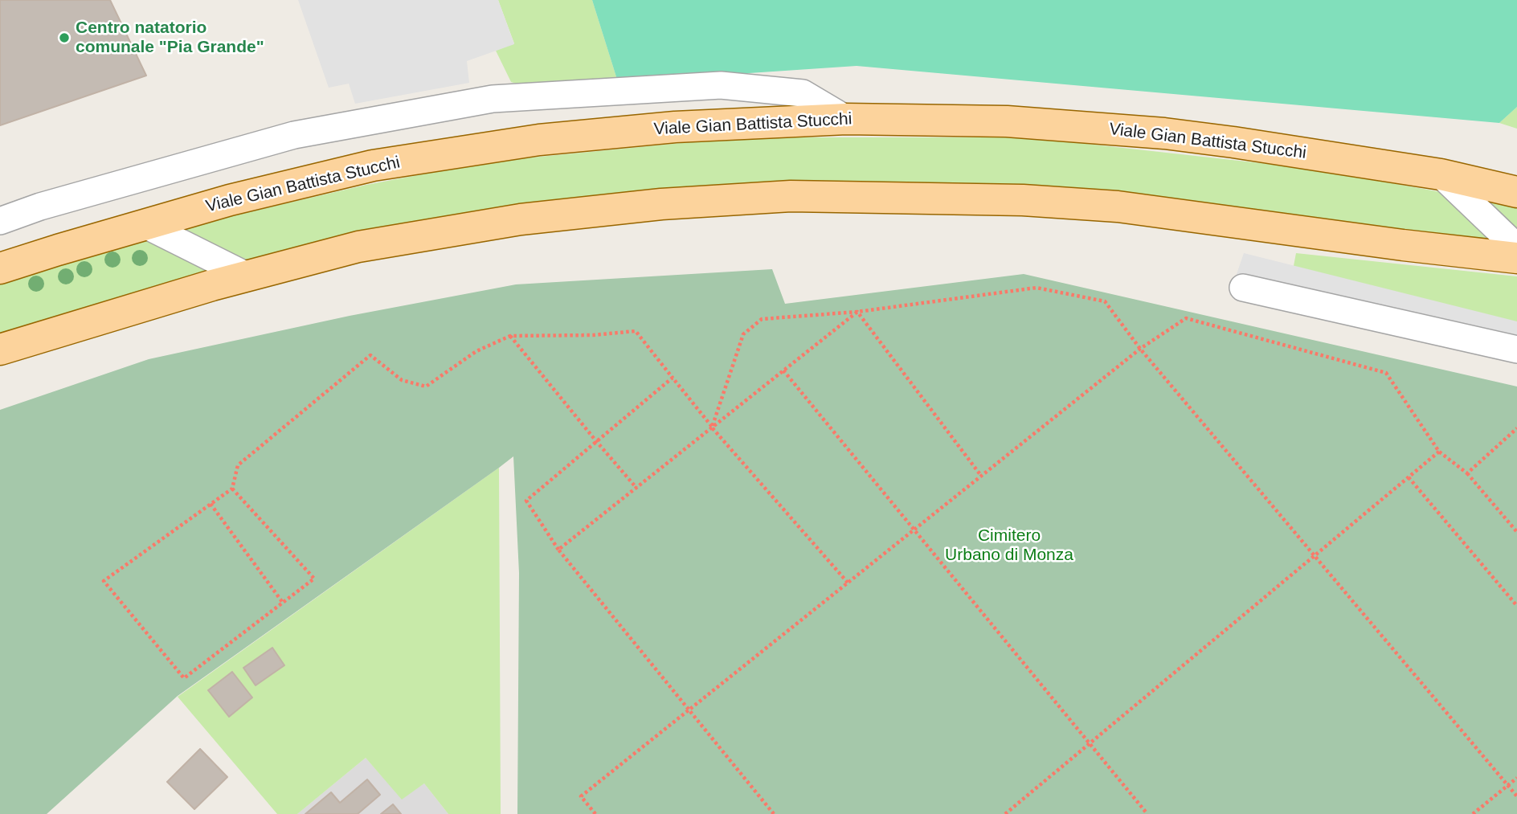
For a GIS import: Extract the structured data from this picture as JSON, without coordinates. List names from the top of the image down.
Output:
{
  "streets": {
    "main road": ["Viale Gian Battista Stucchi"]
  },
  "parks": ["Cimitero Urbano di Monza"],
  "places": ["Centro natatorio comunale \"Pia Grande\""]
}
